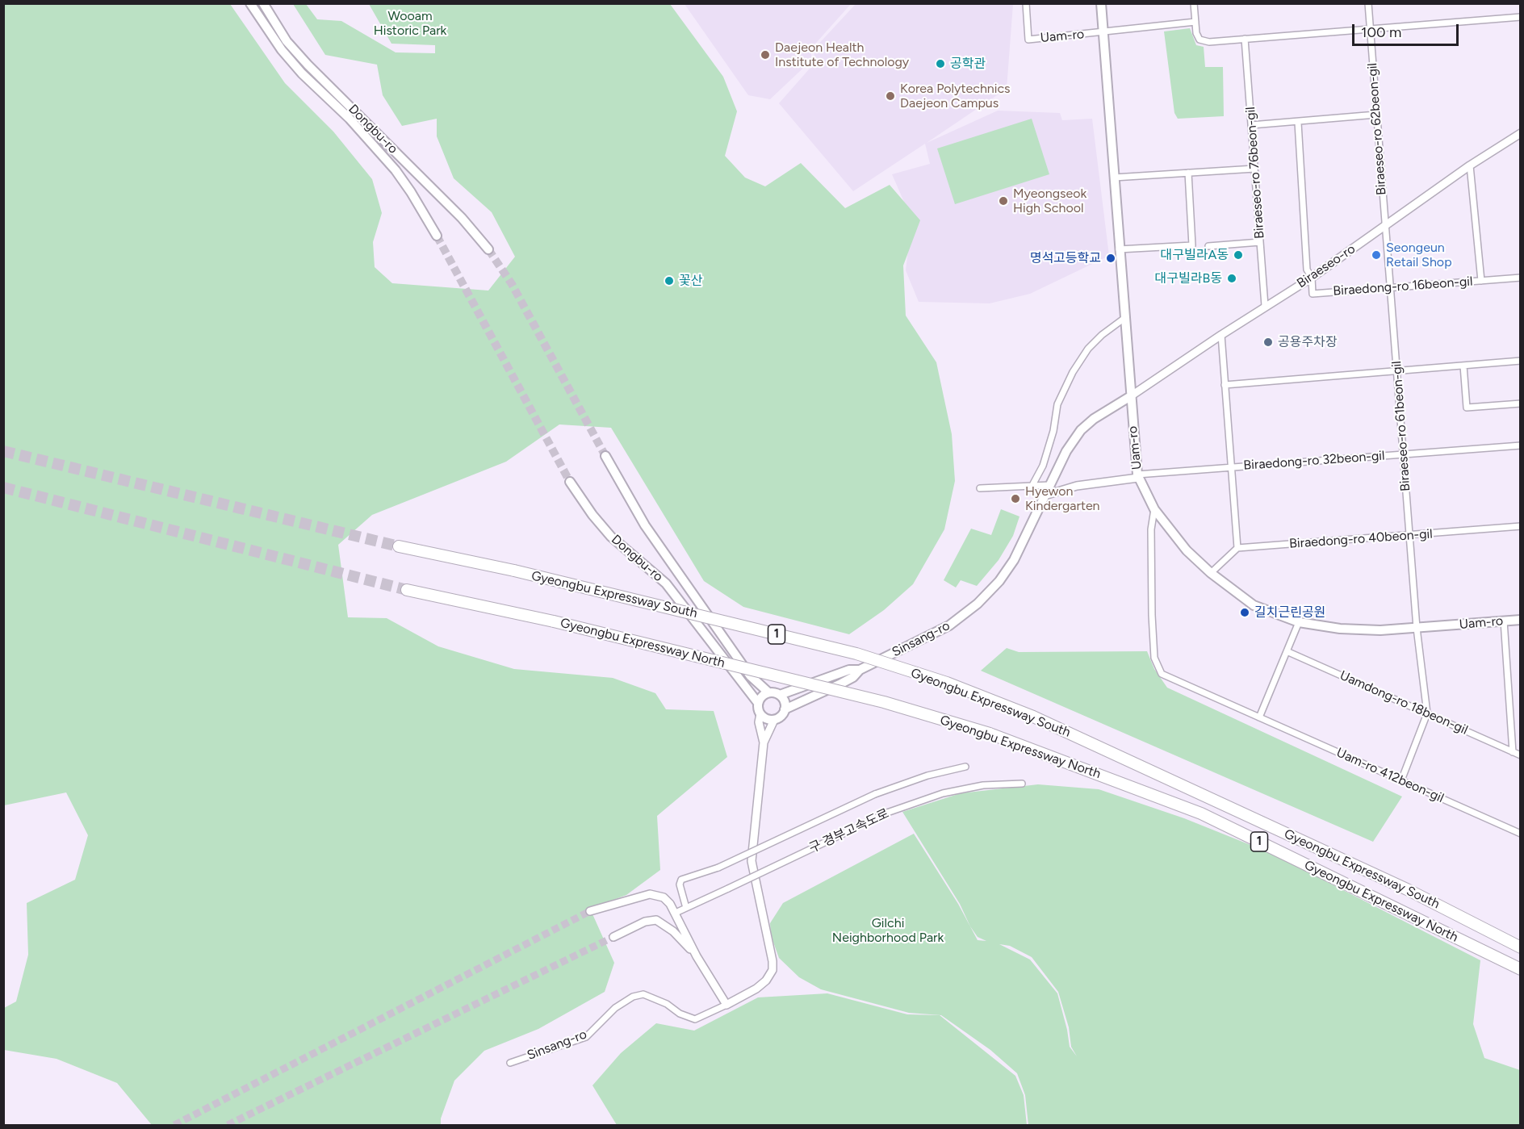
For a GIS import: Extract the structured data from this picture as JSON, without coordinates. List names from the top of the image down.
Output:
{
  "streets": {
    "highway": ["Gyeongbu Expressway South", "1", "Gyeongbu Expressway North"],
    "main road": ["Uam-ro", "Dongbu-ro", "Sinsang-ro"],
    "street": [
      "Biraeseo-ro 62beon-gil",
      "Biraeseo-ro 76beon-gil",
      "Biraeseo-ro",
      "Biraedong-ro 16beon-gil",
      "Biraeseo-ro 61beon-gil",
      "Biraedong-ro 32beon-gil",
      "Biraedong-ro 40beon-gil",
      "Uamdong-ro 18beon-gil",
      "Uam-ro 412beon-gil",
      "구 경부고속도로"
    ]
  },
  "crossings": [
    ["Uam-ro", "Biraeseo-ro"],
    ["Uam-ro", "Biraeseo-ro 61beon-gil"],
    ["Uam-ro", "Biraedong-ro 32beon-gil"],
    ["Uam-ro", "Sinsang-ro"],
    ["Uam-ro", "Uam-ro 412beon-gil"],
    ["Biraeseo-ro 62beon-gil", "Biraeseo-ro"],
    ["Biraeseo-ro 62beon-gil", "Biraeseo-ro 61beon-gil"],
    ["Biraeseo-ro 76beon-gil", "Biraeseo-ro"],
    ["Biraeseo-ro", "Biraedong-ro 16beon-gil"],
    ["Biraeseo-ro", "Biraeseo-ro 61beon-gil"],
    ["Biraeseo-ro", "Sinsang-ro"],
    ["Biraedong-ro 16beon-gil", "Biraeseo-ro 61beon-gil"],
    ["Biraeseo-ro 61beon-gil", "Biraedong-ro 32beon-gil"],
    ["Biraeseo-ro 61beon-gil", "Biraedong-ro 40beon-gil"],
    ["Biraeseo-ro 61beon-gil", "Uamdong-ro 18beon-gil"]
  ],
  "parks": ["Wooam Historic Park", "Gilchi Neighborhood Park"],
  "places": [
    "Daejeon Health Institute of Technology",
    "공학관",
    "Korea Polytechnics Daejeon Campus",
    "Myeongseok High School",
    "대구빌라A동",
    "Seongeun Retail Shop",
    "명석고등학교",
    "대구빌라B동",
    "꽃산",
    "공용주차장",
    "Hyewon Kindergarten",
    "길치근린공원"
  ],
  "scale_bar": "100 m"
}
